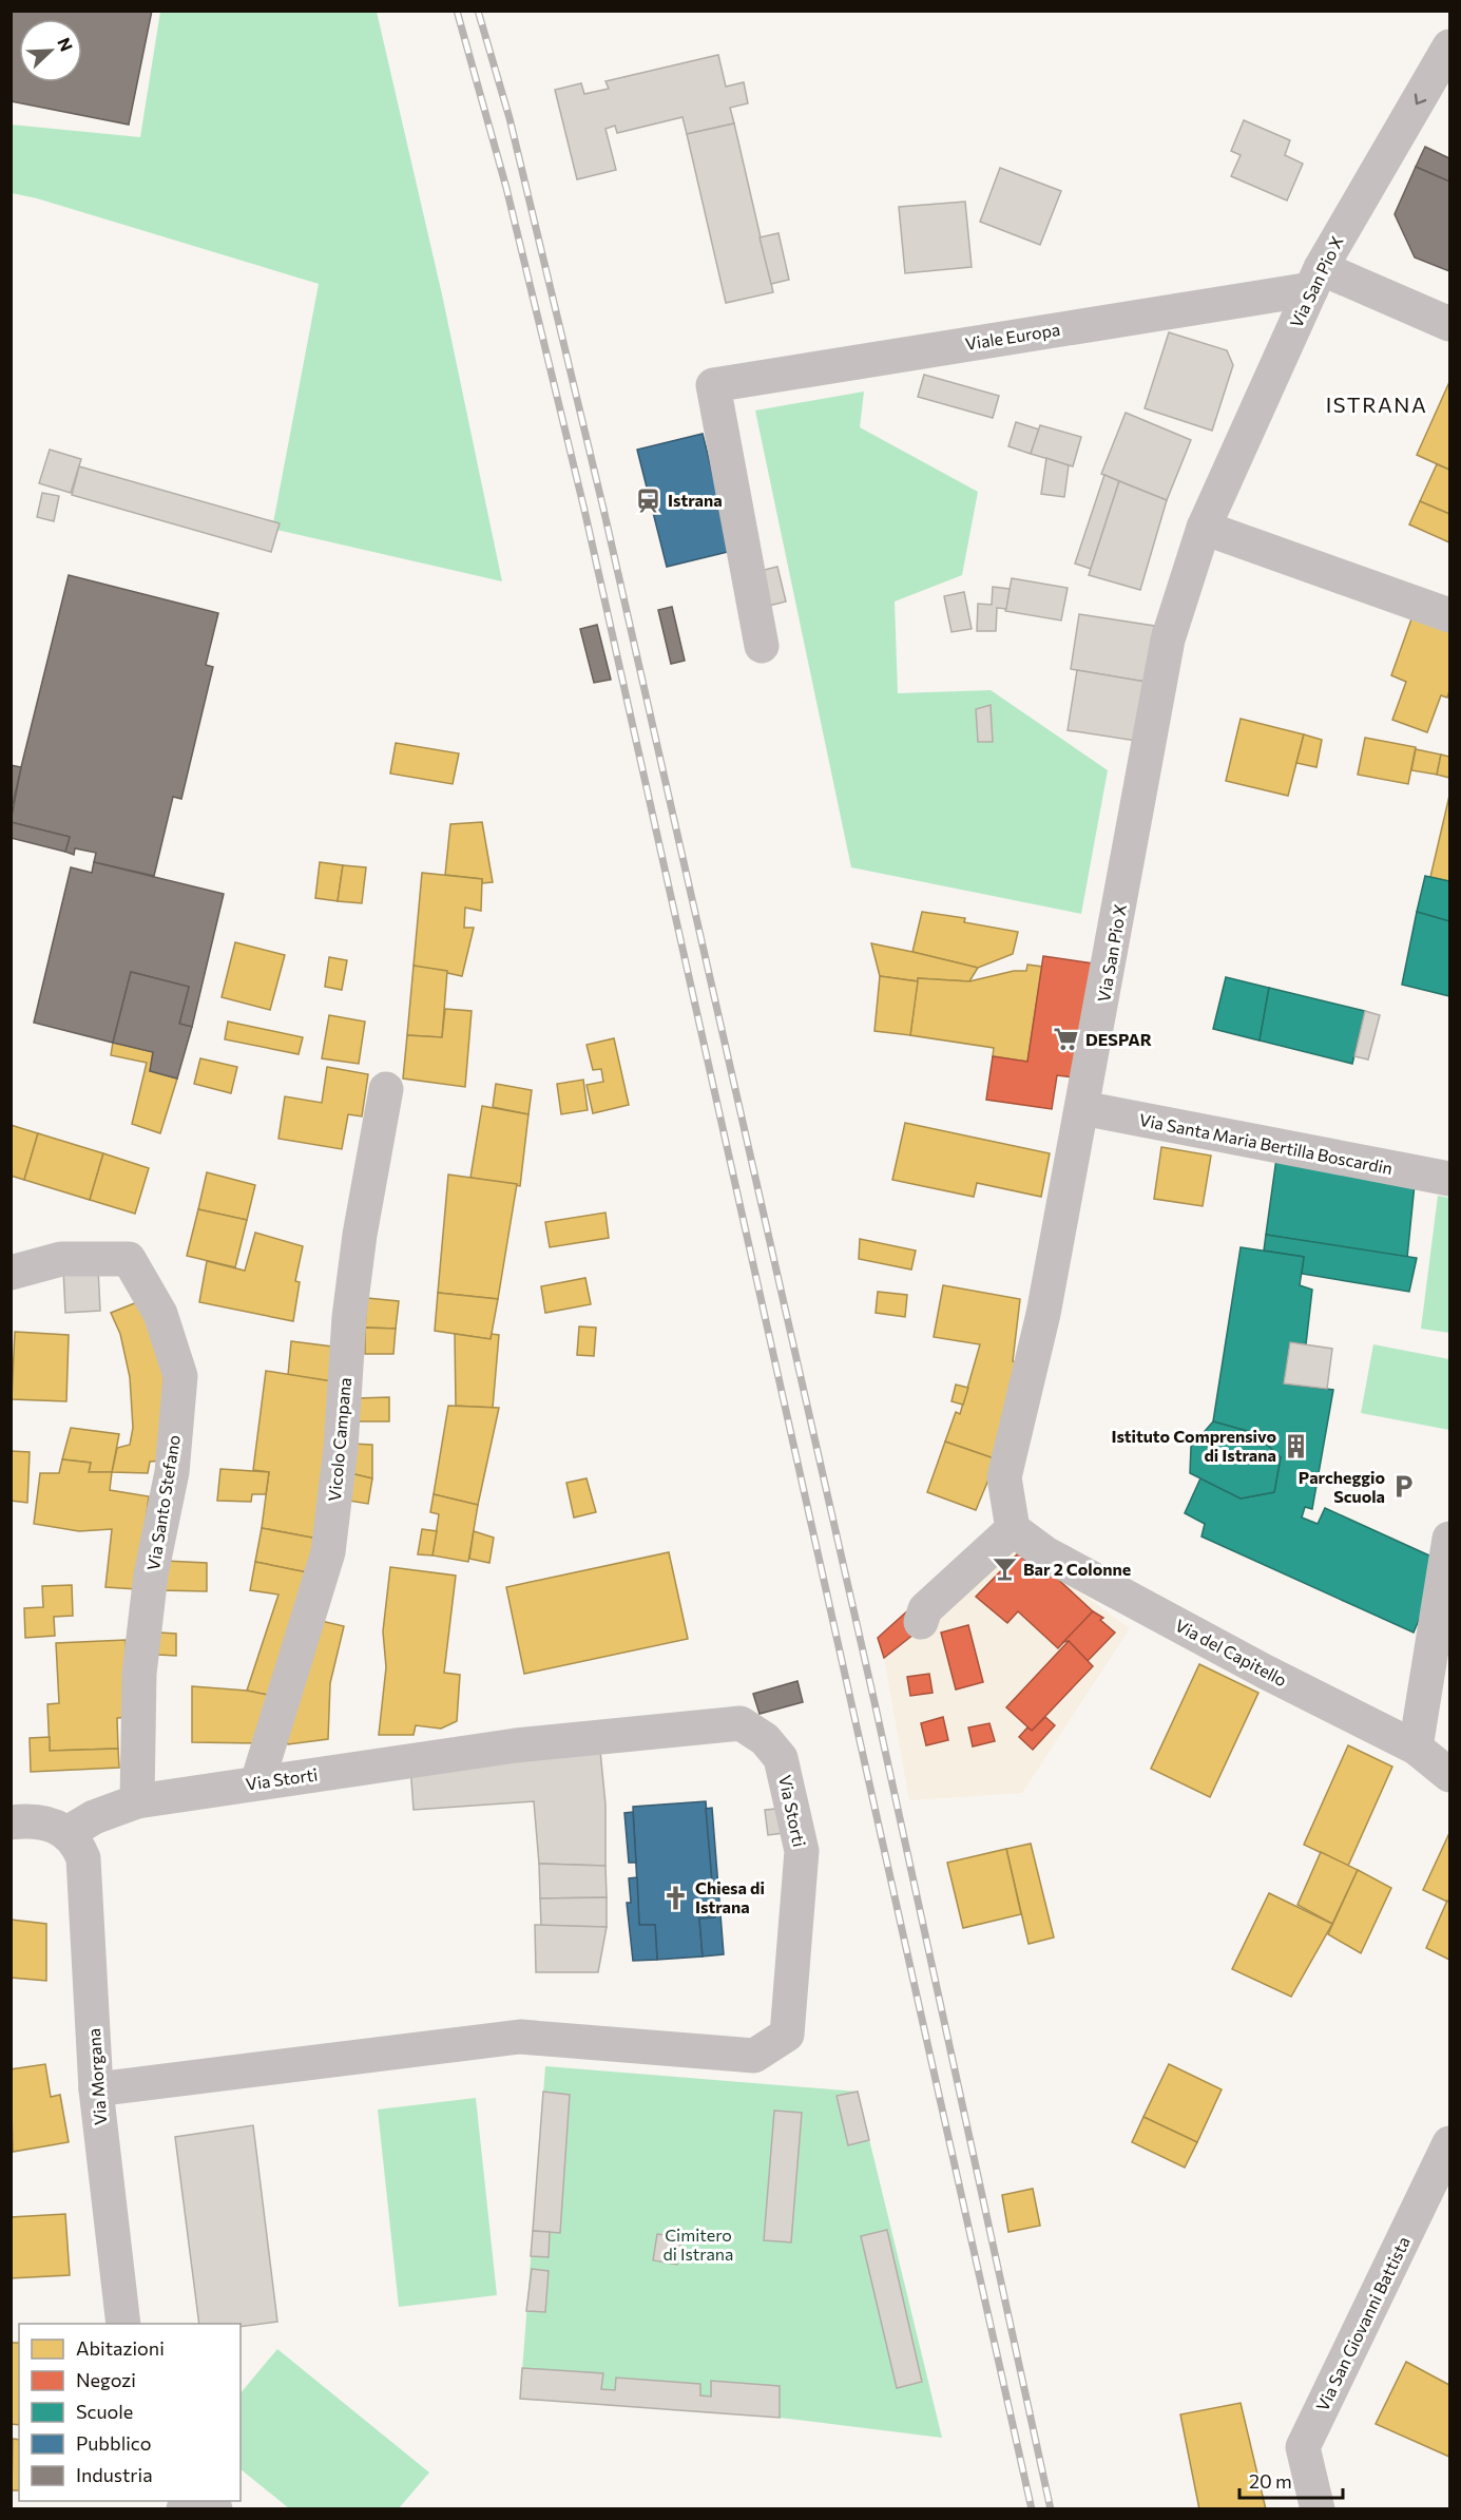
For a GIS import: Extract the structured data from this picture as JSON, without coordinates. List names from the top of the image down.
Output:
{
  "streets": {
    "street": [
      "Via San Pio X",
      "Viale Europa",
      "Via Santa Maria Bertilla Boscardin",
      "Vicolo Campana",
      "Via Santo Stefano",
      "Via del Capitello",
      "Via Storti",
      "Via Morgana",
      "Via San Giovanni Battista"
    ]
  },
  "crossings": [
    ["Via San Pio X", "Viale Europa"],
    ["Via San Pio X", "Via Santa Maria Bertilla Boscardin"],
    ["Via San Pio X", "Via del Capitello"],
    ["Vicolo Campana", "Via Storti"],
    ["Via Santo Stefano", "Via Storti"],
    ["Via Storti", "Via Morgana"]
  ],
  "districts": ["ISTRANA"],
  "parks": ["Cimitero di Istrana"],
  "places": {
    "station": ["Istrana"],
    "supermarket": ["DESPAR"],
    "building": ["Istituto Comprensivo di Istrana"],
    "parking": ["Parcheggio Scuola"],
    "bar": ["Bar 2 Colonne"],
    "church": ["Chiesa di Istrana"]
  },
  "legend": [
    "Abitazioni",
    "Negozi",
    "Scuole",
    "Pubblico",
    "Industria"
  ],
  "scale_bar": "20 m",
  "north": "top right"
}
